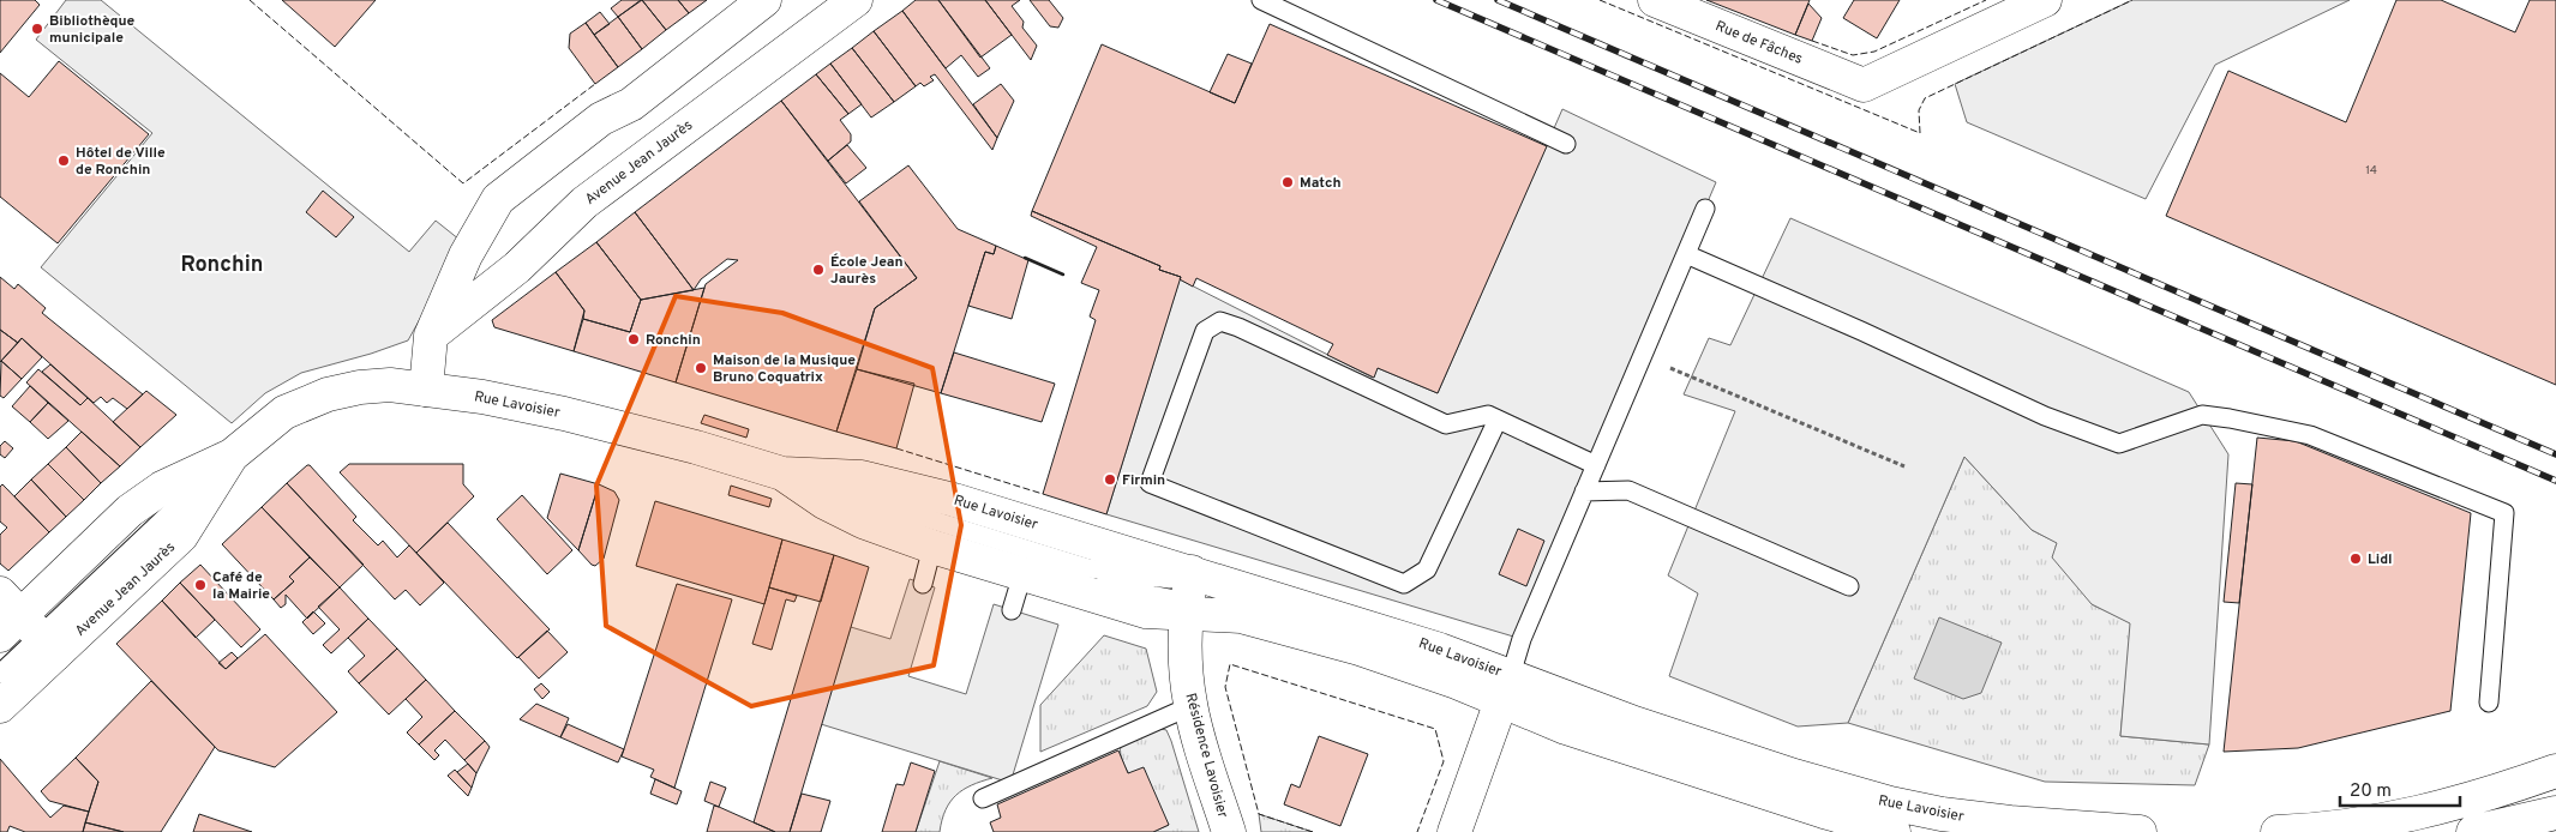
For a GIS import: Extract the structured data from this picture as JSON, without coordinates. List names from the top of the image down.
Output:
{
  "streets": {
    "main road": [
      "Rue de Fâches",
      "Avenue Jean Jaurès",
      "Rue Lavoisier",
      "Résidence Lavoisier"
    ]
  },
  "crossings": [
    ["Avenue Jean Jaurès", "Rue Lavoisier"],
    ["Rue Lavoisier", "Résidence Lavoisier"]
  ],
  "districts": ["Ronchin"],
  "places": [
    "Bibliothèque municipale",
    "Hôtel de Ville de Ronchin",
    "Match",
    "École Jean Jaurès",
    "Ronchin",
    "Maison de la Musique Bruno Coquatrix",
    "Firmin",
    "Lidl",
    "Café de la Mairie"
  ],
  "house_numbers": ["14"],
  "scale_bar": "20 m"
}
